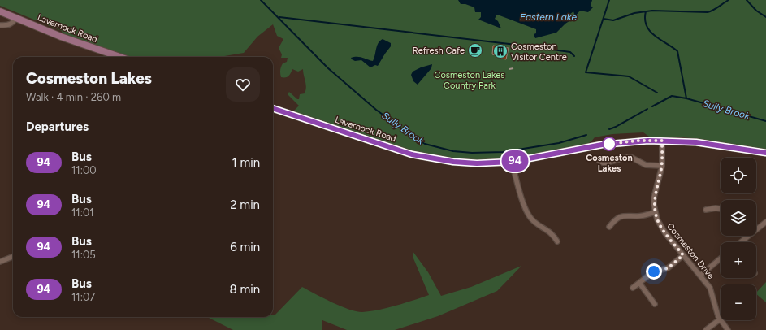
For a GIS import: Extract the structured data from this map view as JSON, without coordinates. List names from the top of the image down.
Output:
{
  "streets": {
    "main road": ["Lavernock Road"],
    "street": ["Cosmeston Drive"]
  },
  "crossings": [
    ["Lavernock Road", "Cosmeston Drive"]
  ],
  "water": ["Eastern Lake", "Sully Brook"],
  "parks": ["Cosmeston Lakes Country Park"],
  "places": {
    "cafe": ["Refresh Cafe"],
    "building": ["Cosmeston Visitor Centre"],
    "other": ["Cosmeston Lakes"]
  },
  "lines": ["bus line 94"],
  "page": {
    "on_map": "94",
    "heading": [
      ["Cosmeston Lakes", "Walk · 4 min · 260 m"],
      "Departures"
    ],
    "list": [
      {
        "mark": "94",
        "name": "Bus",
        "note": "11:00",
        "value": "1 min"
      },
      {
        "mark": "94",
        "name": "Bus",
        "note": "11:01",
        "value": "2 min"
      },
      {
        "mark": "94",
        "name": "Bus",
        "note": "11:05",
        "value": "6 min"
      },
      {
        "mark": "94",
        "name": "Bus",
        "note": "11:07",
        "value": "8 min"
      }
    ],
    "map_buttons": ["+", "−"]
  }
}
